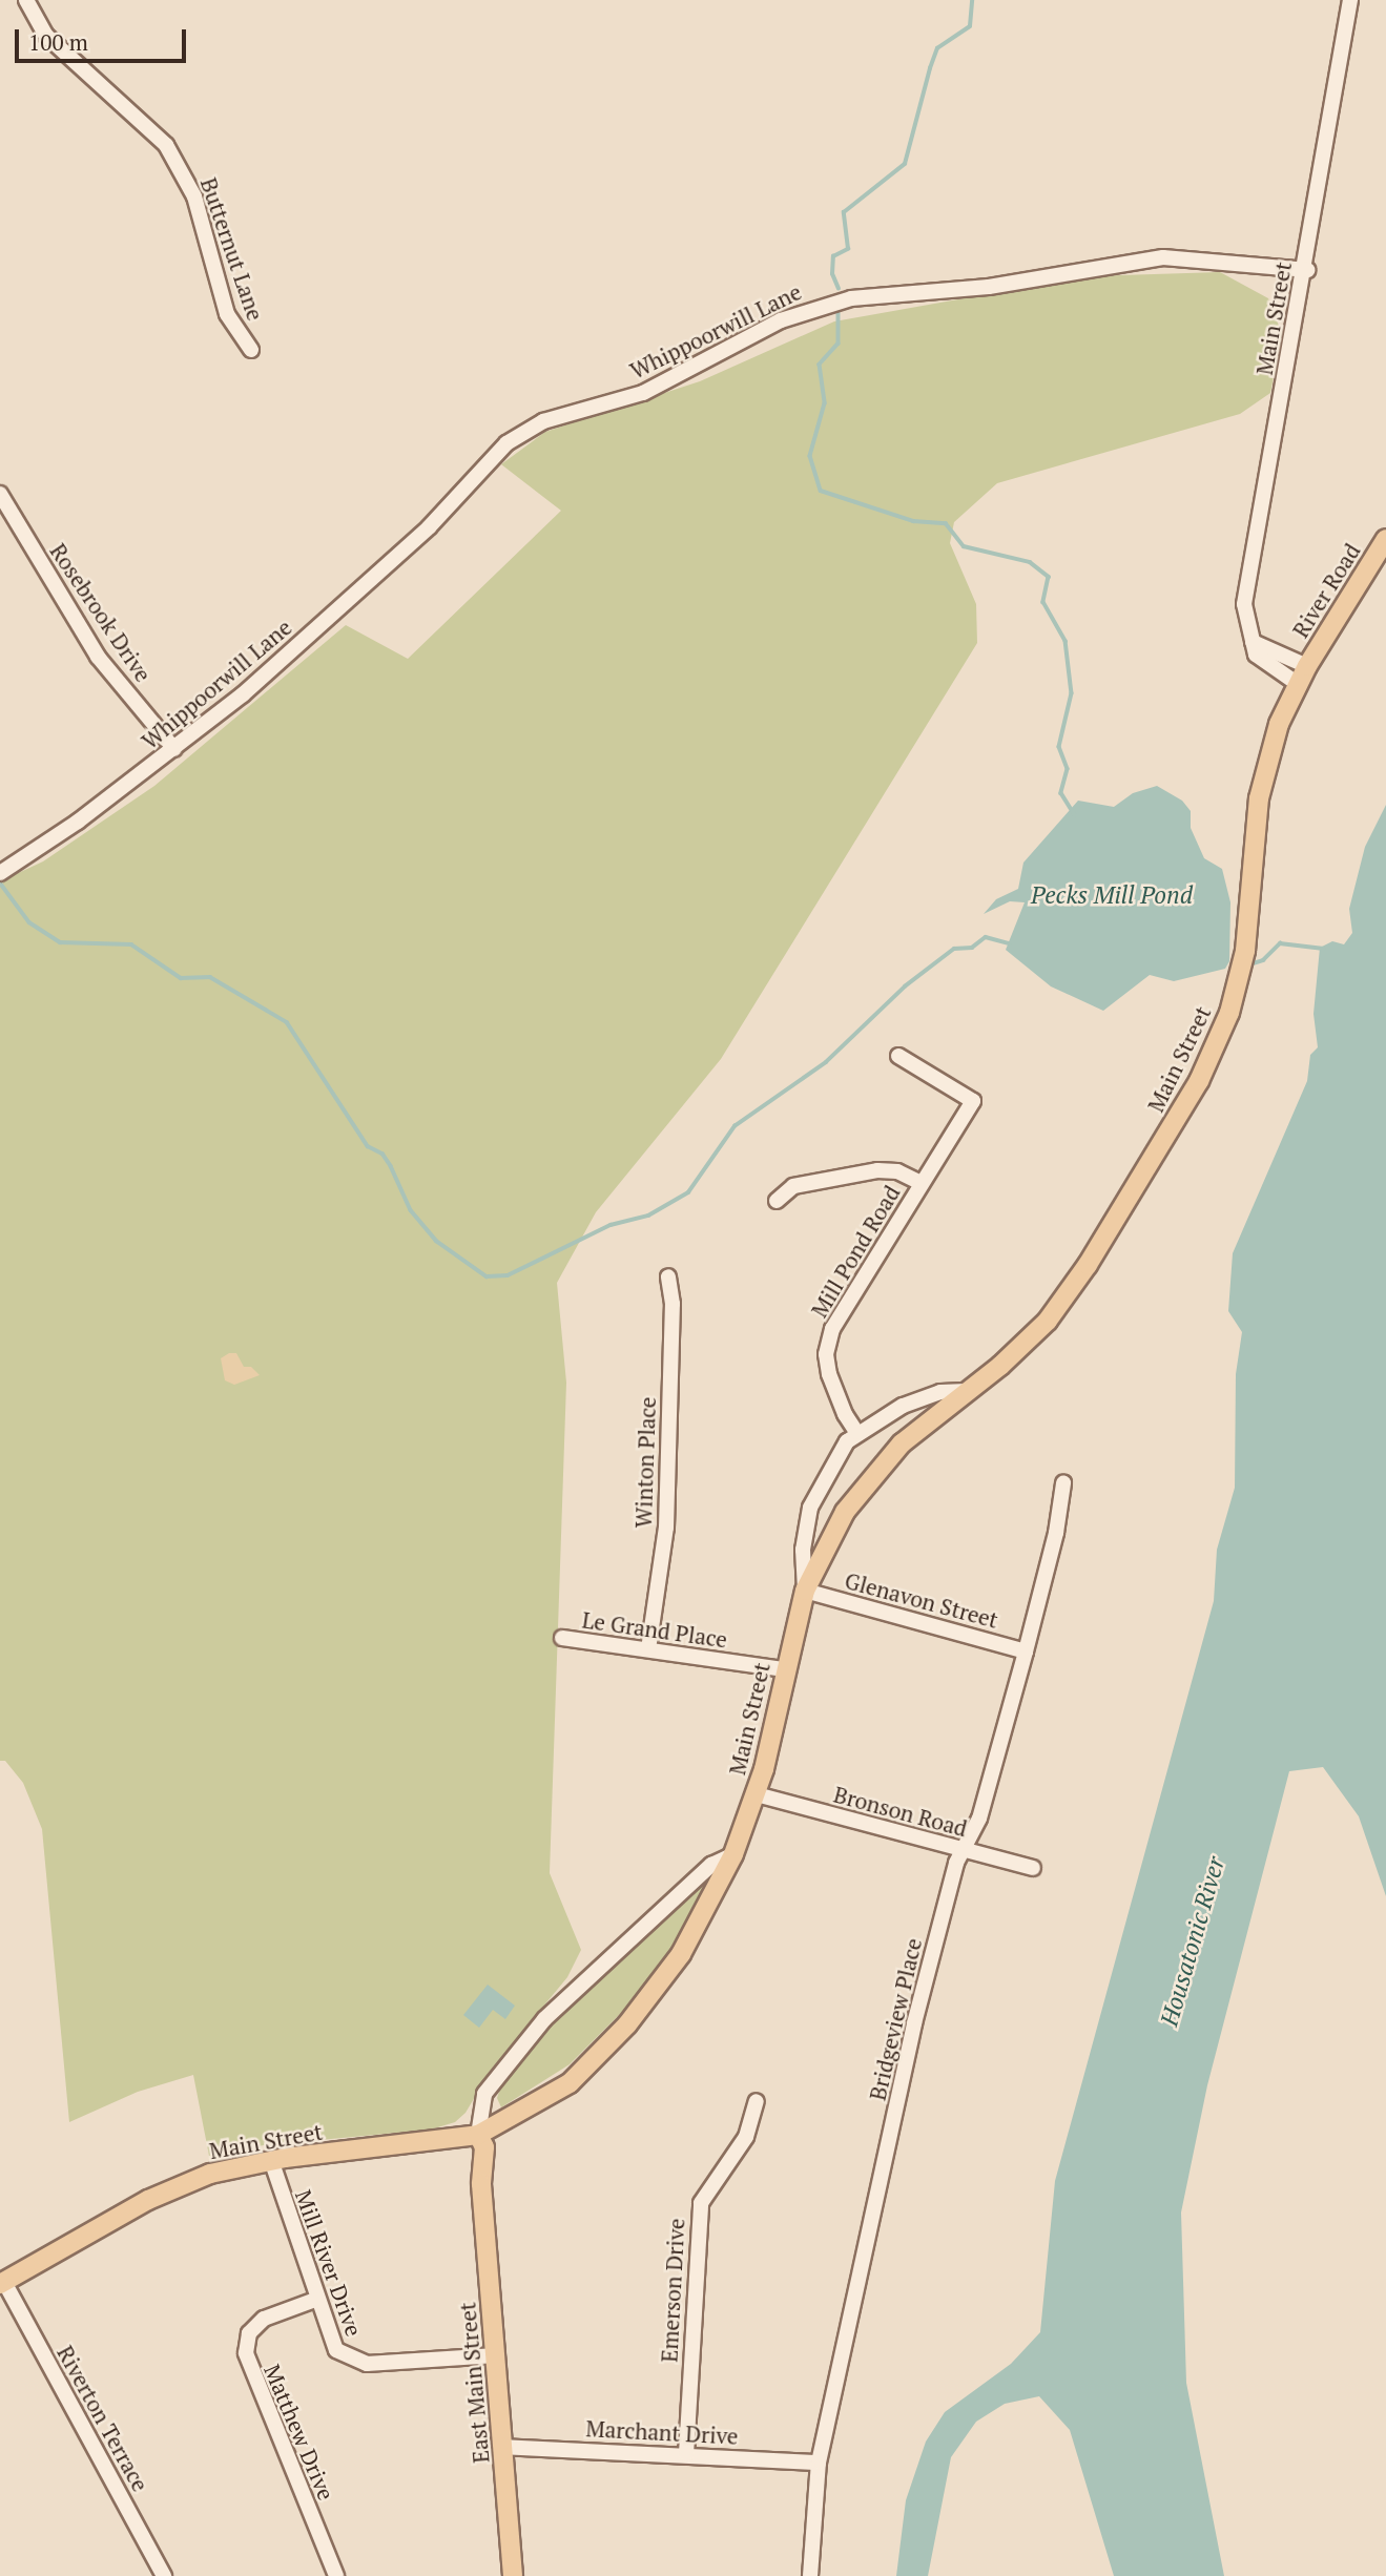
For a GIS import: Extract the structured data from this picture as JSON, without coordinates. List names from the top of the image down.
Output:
{
  "streets": {
    "main road": ["Main Street", "River Road", "East Main Street"],
    "street": [
      "Butternut Lane",
      "Whippoorwill Lane",
      "Rosebrook Drive",
      "Mill Pond Road",
      "Winton Place",
      "Glenavon Street",
      "Le Grand Place",
      "Bronson Road",
      "Bridgeview Place",
      "Mill River Drive",
      "Emerson Drive",
      "Riverton Terrace",
      "Matthew Drive",
      "Marchant Drive"
    ]
  },
  "crossings": [
    ["Main Street", "Whippoorwill Lane"],
    ["Main Street", "River Road"],
    ["Main Street", "Mill Pond Road"],
    ["Main Street", "Glenavon Street"],
    ["Main Street", "Le Grand Place"],
    ["Main Street", "Bronson Road"],
    ["Main Street", "Mill River Drive"],
    ["Main Street", "East Main Street"],
    ["Main Street", "Riverton Terrace"],
    ["Whippoorwill Lane", "Rosebrook Drive"],
    ["Winton Place", "Le Grand Place"],
    ["Glenavon Street", "Bridgeview Place"],
    ["Bronson Road", "Bridgeview Place"],
    ["Bridgeview Place", "Marchant Drive"],
    ["Mill River Drive", "East Main Street"],
    ["Mill River Drive", "Matthew Drive"],
    ["Emerson Drive", "Marchant Drive"],
    ["East Main Street", "Marchant Drive"]
  ],
  "water": ["Pecks Mill Pond", "Housatonic River"],
  "scale_bar": "100 m"
}
